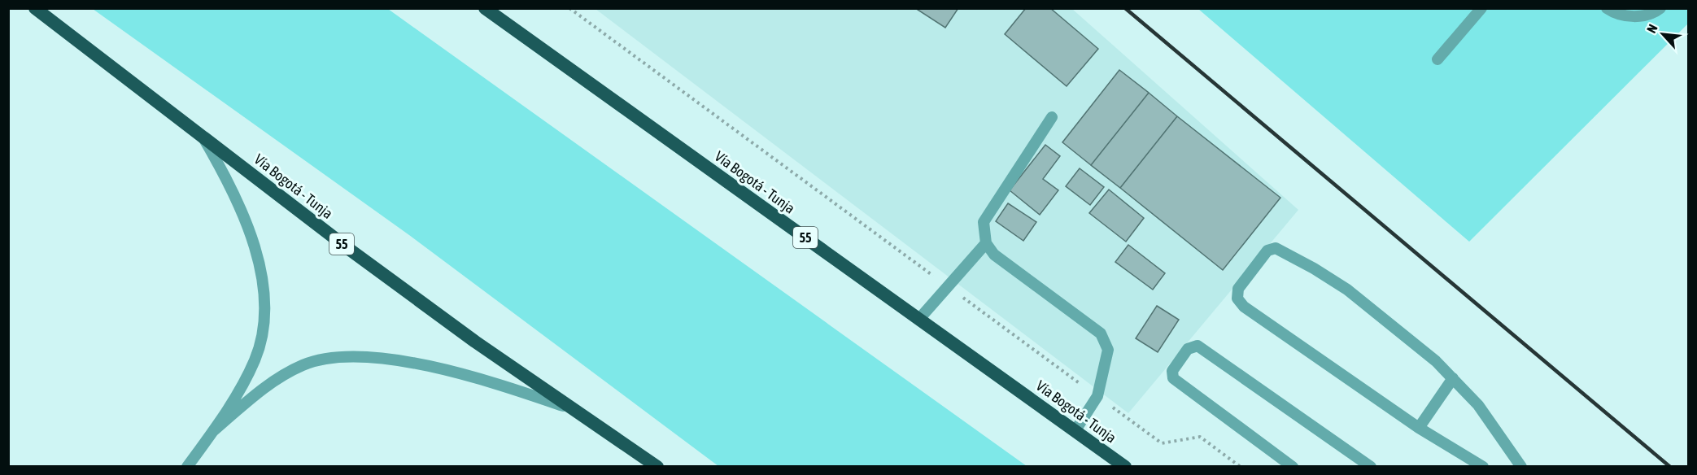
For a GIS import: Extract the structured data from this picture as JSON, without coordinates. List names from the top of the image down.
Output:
{
  "streets": {
    "highway": ["Vía Bogotá - Tunja", "55"]
  },
  "north": "top left"
}
